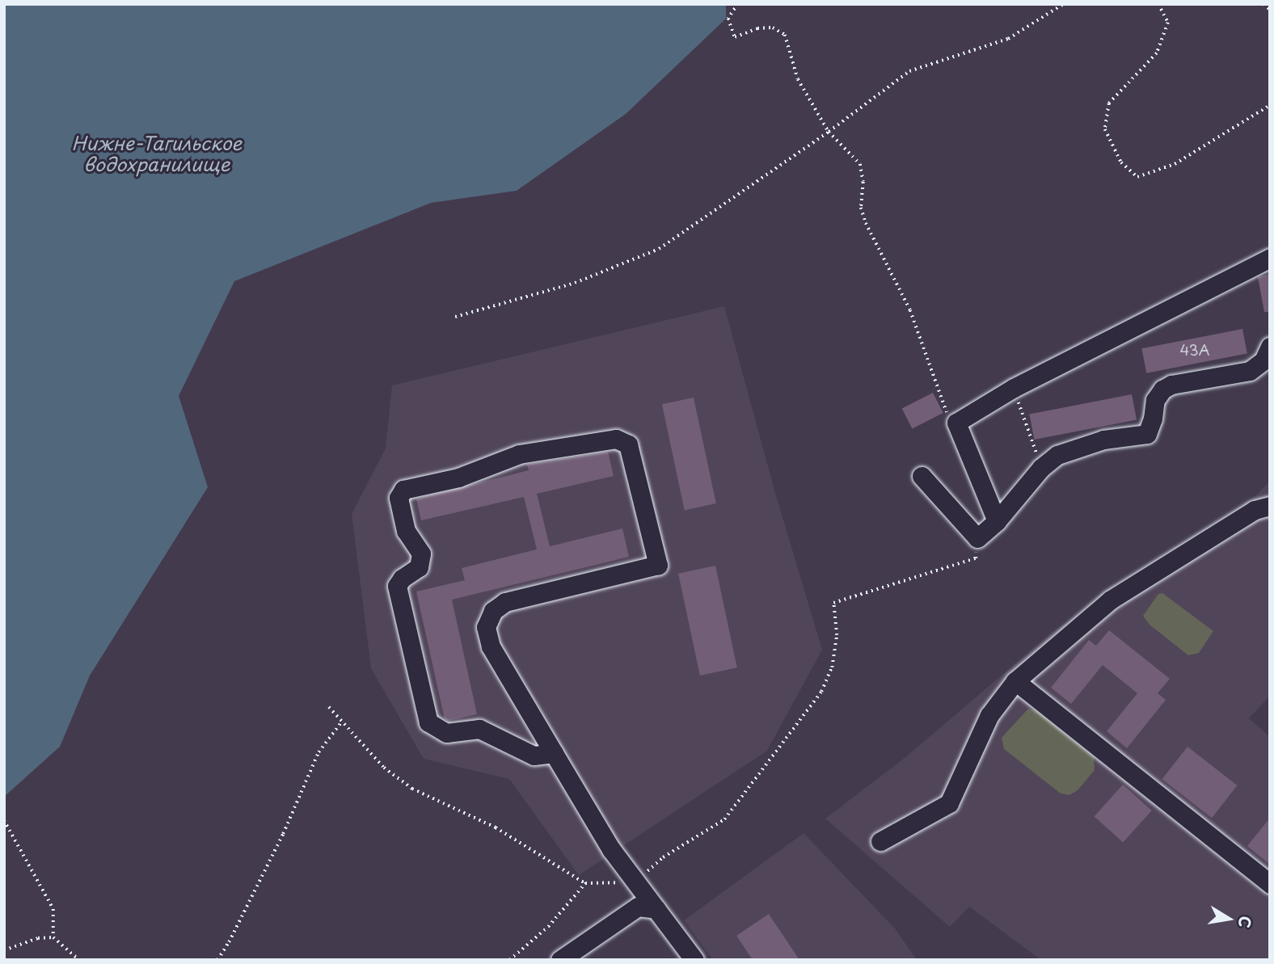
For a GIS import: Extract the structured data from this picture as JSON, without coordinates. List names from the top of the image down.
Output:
{
  "water": ["Нижне-Тагильское водохранилище"],
  "house_numbers": ["43А"],
  "north": "right"
}
